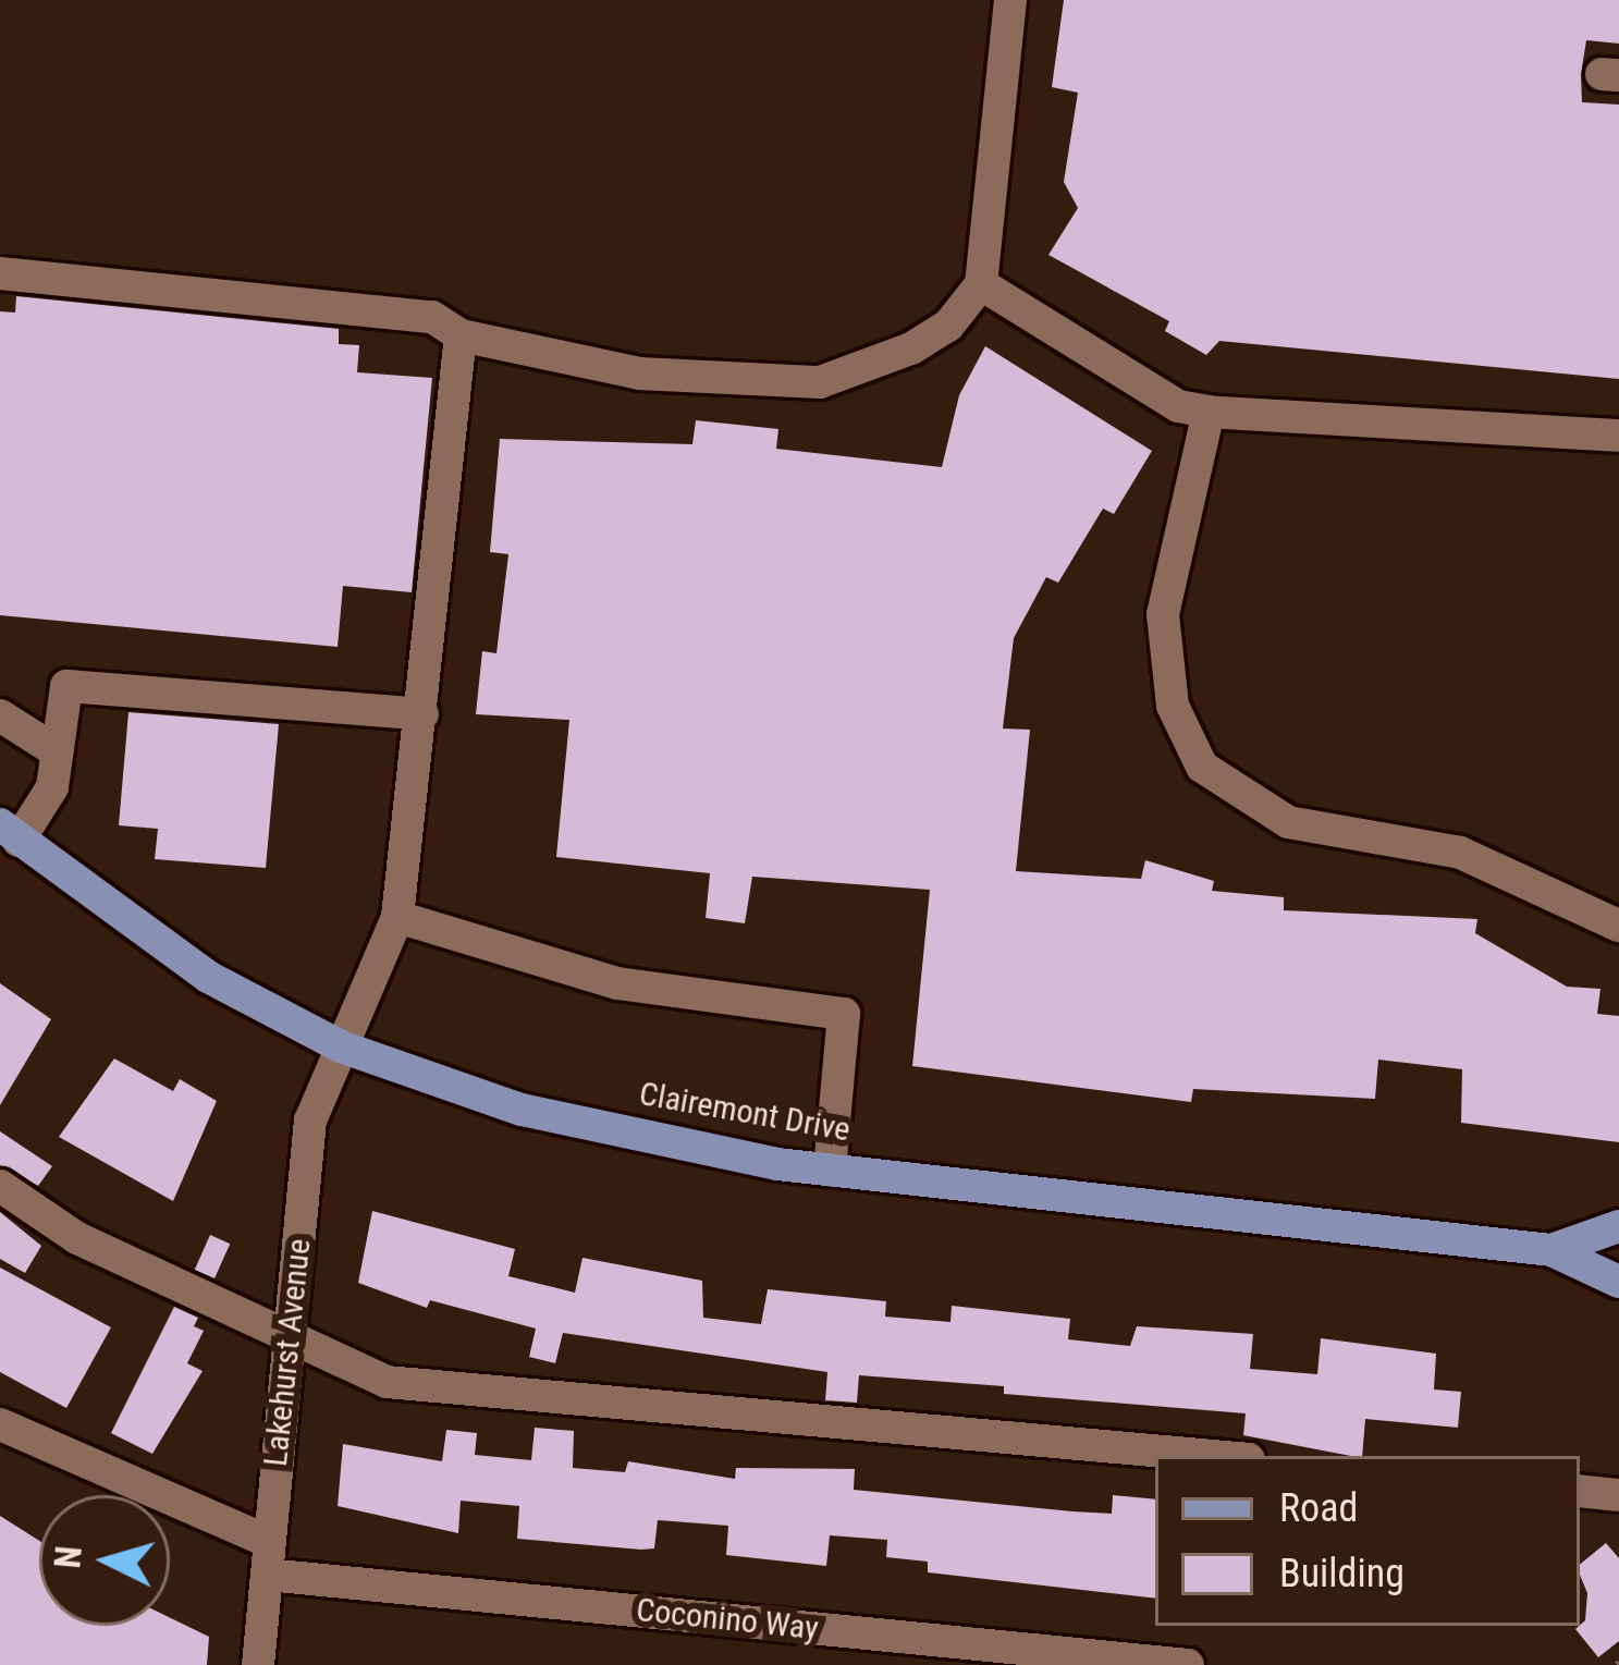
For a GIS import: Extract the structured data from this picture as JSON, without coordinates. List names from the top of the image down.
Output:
{
  "streets": {
    "main road": ["Clairemont Drive"],
    "street": ["Lakehurst Avenue", "Coconino Way"]
  },
  "crossings": [
    ["Clairemont Drive", "Lakehurst Avenue"],
    ["Lakehurst Avenue", "Coconino Way"]
  ],
  "legend": ["Road", "Building"],
  "north": "left"
}
